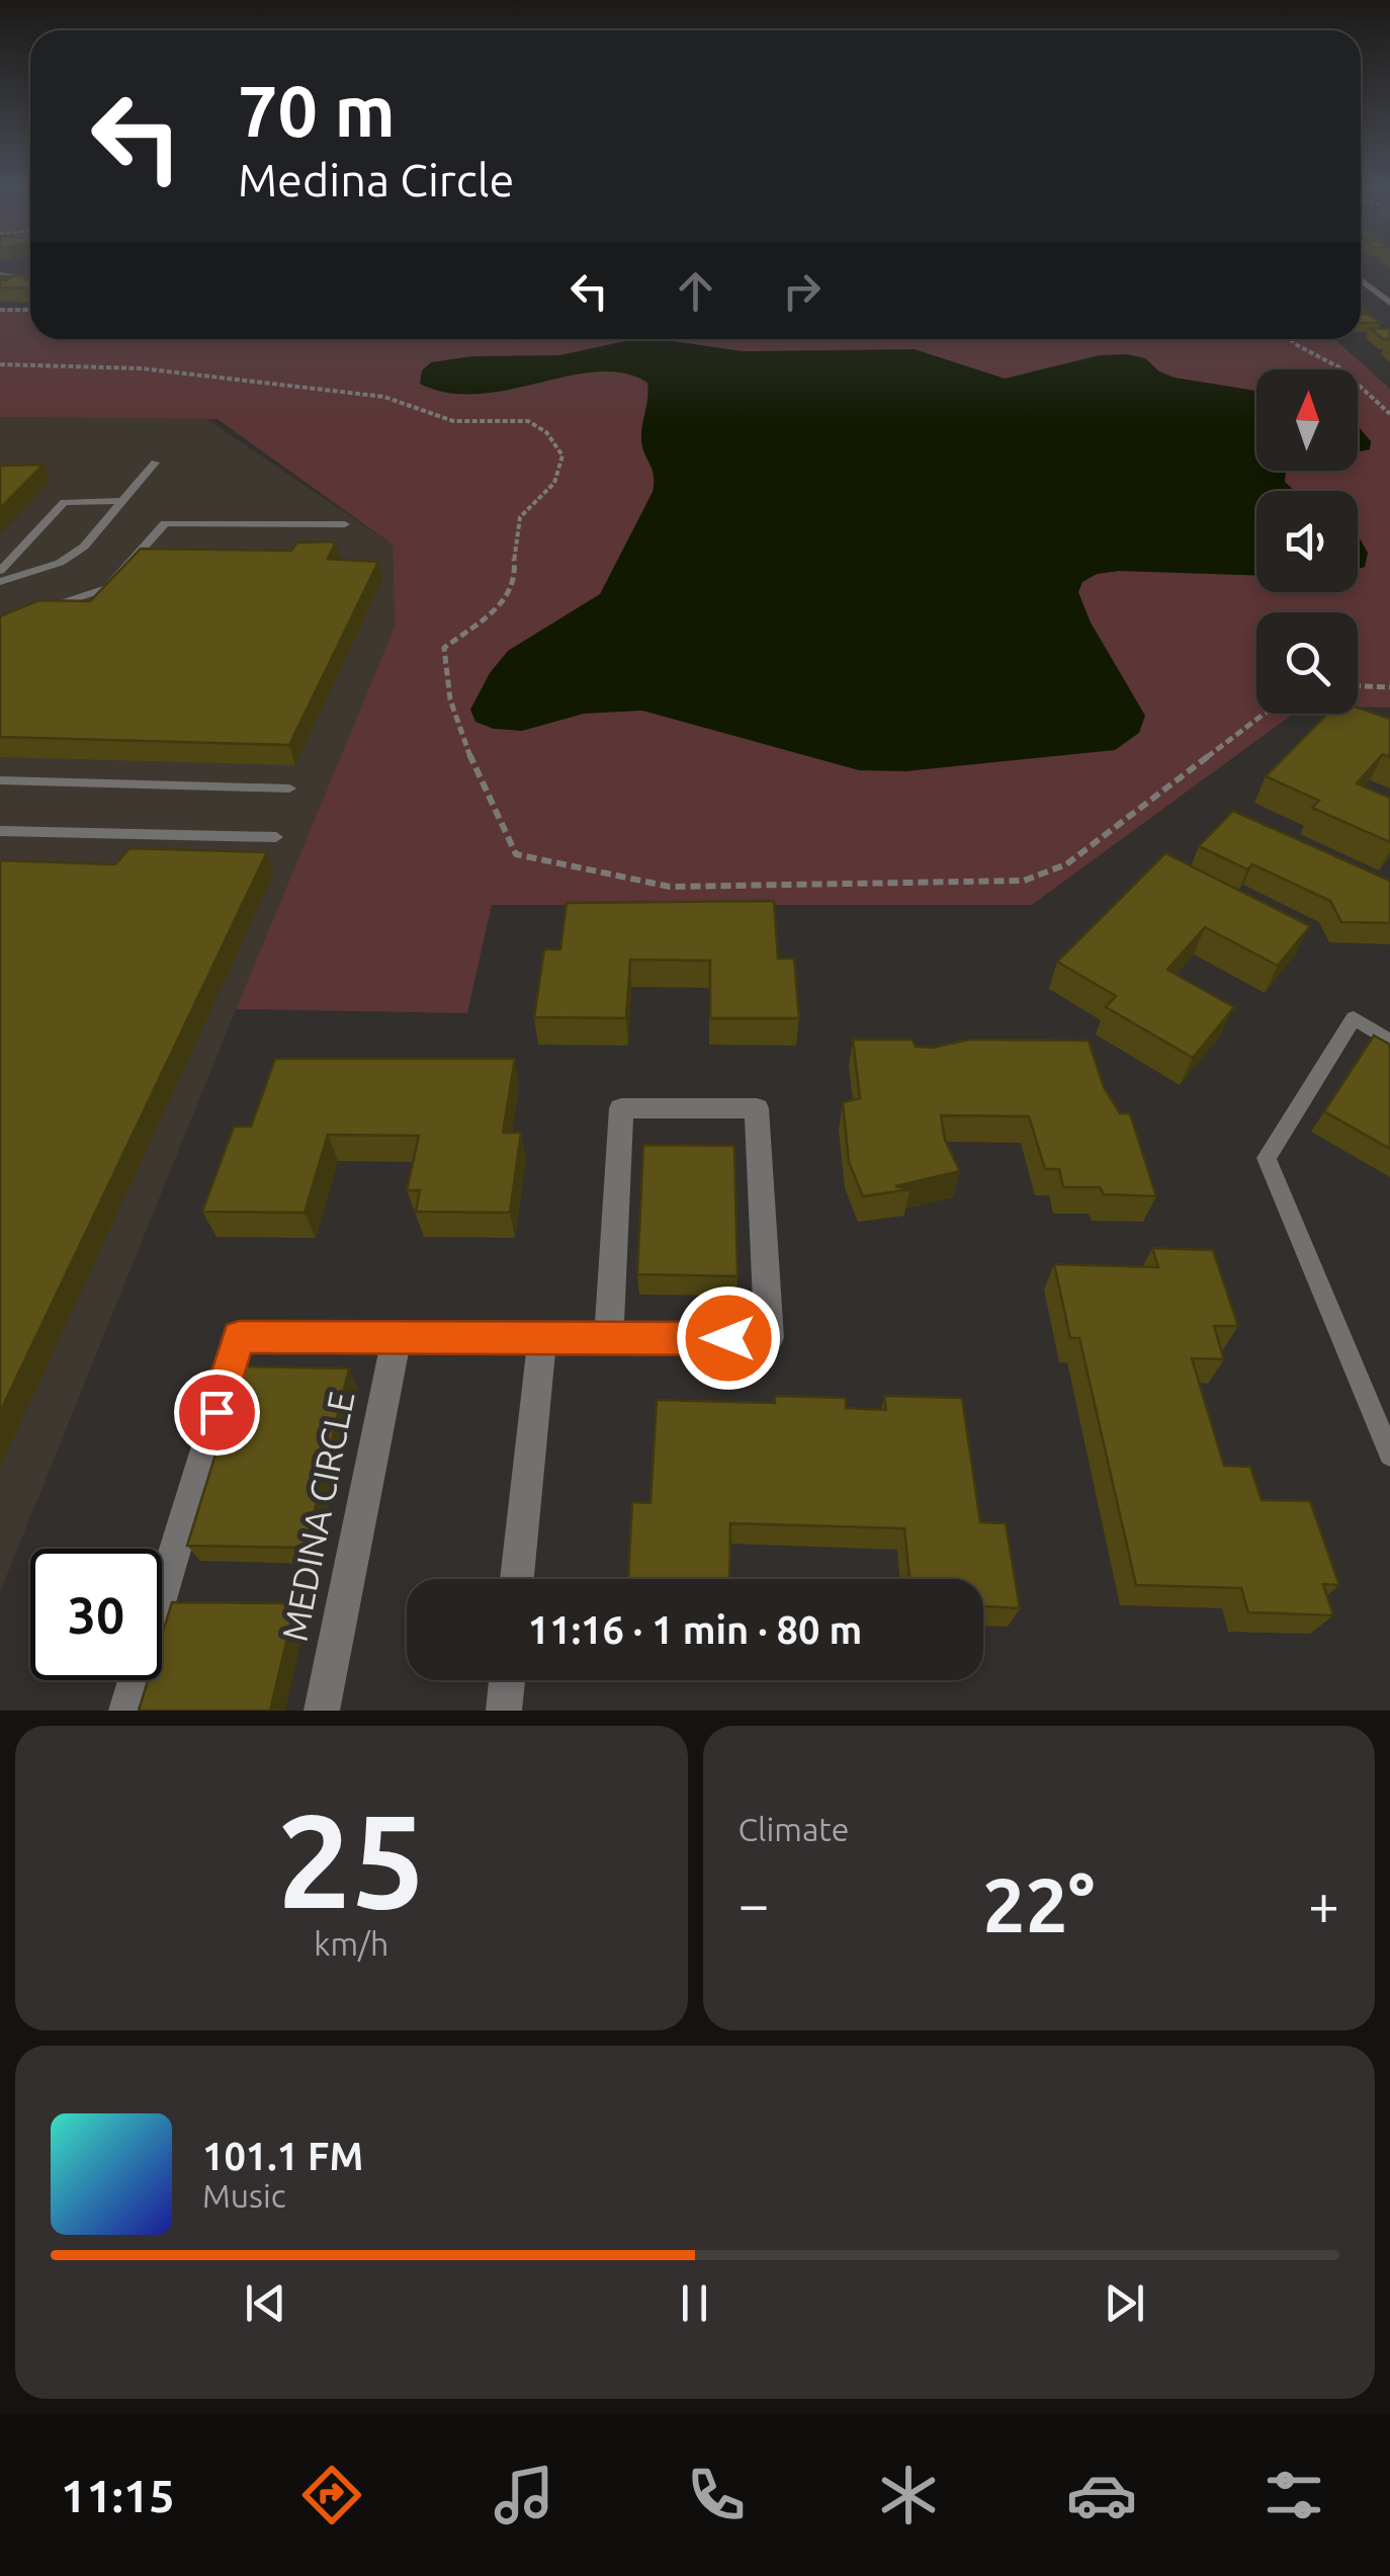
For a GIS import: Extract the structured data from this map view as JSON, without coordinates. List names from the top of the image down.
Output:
{
  "streets": {
    "street": ["MEDINA CIRCLE"]
  },
  "north": "top",
  "page": {
    "turn": ["70 m", "Medina Circle"],
    "limit": "30",
    "trip": "11:16 · 1 min · 80 m",
    "tile": [
      ["25", "km/h"],
      "Climate"
    ],
    "heat": ["−", "22°", "+"],
    "song": ["101.1 FM", "Music"],
    "tabs": "11:15"
  }
}
